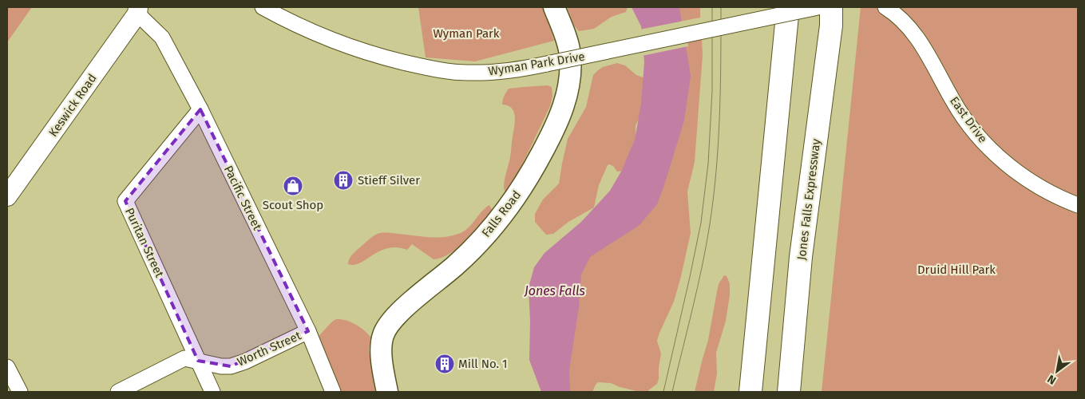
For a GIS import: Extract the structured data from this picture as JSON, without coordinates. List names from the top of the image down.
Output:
{
  "streets": {
    "highway": ["Jones Falls Expressway"],
    "main road": ["Falls Road"],
    "street": [
      "Wyman Park Drive",
      "Keswick Road",
      "East Drive",
      "Pacific Street",
      "Puritan Street",
      "Worth Street"
    ]
  },
  "crossings": [
    ["Keswick Road", "Pacific Street"],
    ["Pacific Street", "Puritan Street"],
    ["Pacific Street", "Worth Street"],
    ["Puritan Street", "Worth Street"]
  ],
  "water": ["Jones Falls"],
  "parks": ["Wyman Park", "Druid Hill Park"],
  "places": {
    "building": ["Stieff Silver", "Mill No. 1"],
    "shop": ["Scout Shop"]
  },
  "north": "bottom left"
}
